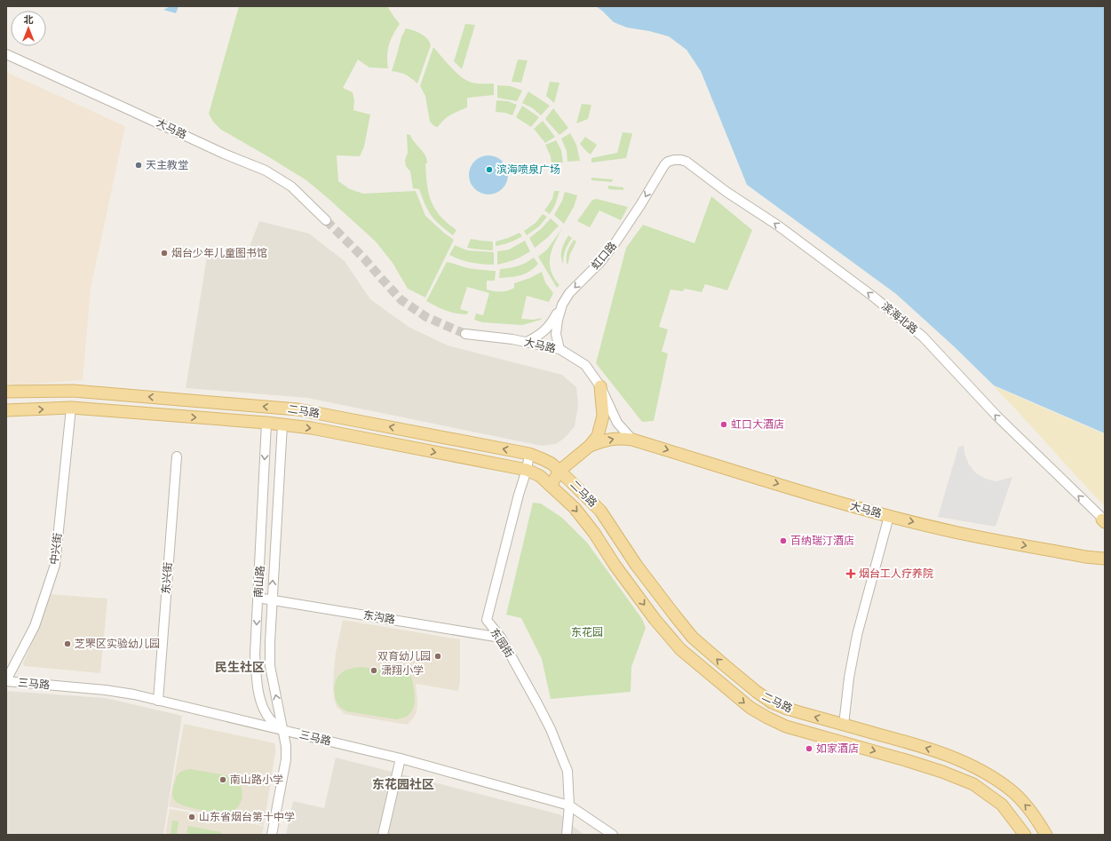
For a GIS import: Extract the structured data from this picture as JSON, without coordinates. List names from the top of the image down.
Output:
{
  "streets": {
    "main road": ["大马路", "二马路"],
    "street": [
      "虹口路",
      "滨海北路",
      "中兴街",
      "东兴街",
      "南山路",
      "东沟路",
      "东园街",
      "三马路"
    ]
  },
  "crossings": [
    ["大马路", "虹口路"],
    ["虹口路", "滨海北路"],
    ["二马路", "中兴街"],
    ["二马路", "南山路"],
    ["二马路", "东园街"],
    ["中兴街", "三马路"],
    ["东兴街", "三马路"],
    ["南山路", "东沟路"],
    ["南山路", "三马路"],
    ["东沟路", "东园街"],
    ["东园街", "三马路"]
  ],
  "one_way": ["大马路", "虹口路", "滨海北路"],
  "districts": ["民生社区", "东花园社区"],
  "parks": ["东花园"],
  "places": {
    "other": [
      "天主教堂",
      "滨海喷泉广场",
      "烟台少年儿童图书馆",
      "虹口大酒店",
      "百纳瑞汀酒店",
      "芝罘区实验幼儿园",
      "双育幼儿园",
      "潇翔小学",
      "如家酒店",
      "南山路小学",
      "山东省烟台第十中学"
    ],
    "health": ["烟台工人疗养院"]
  },
  "north": "top"
}
